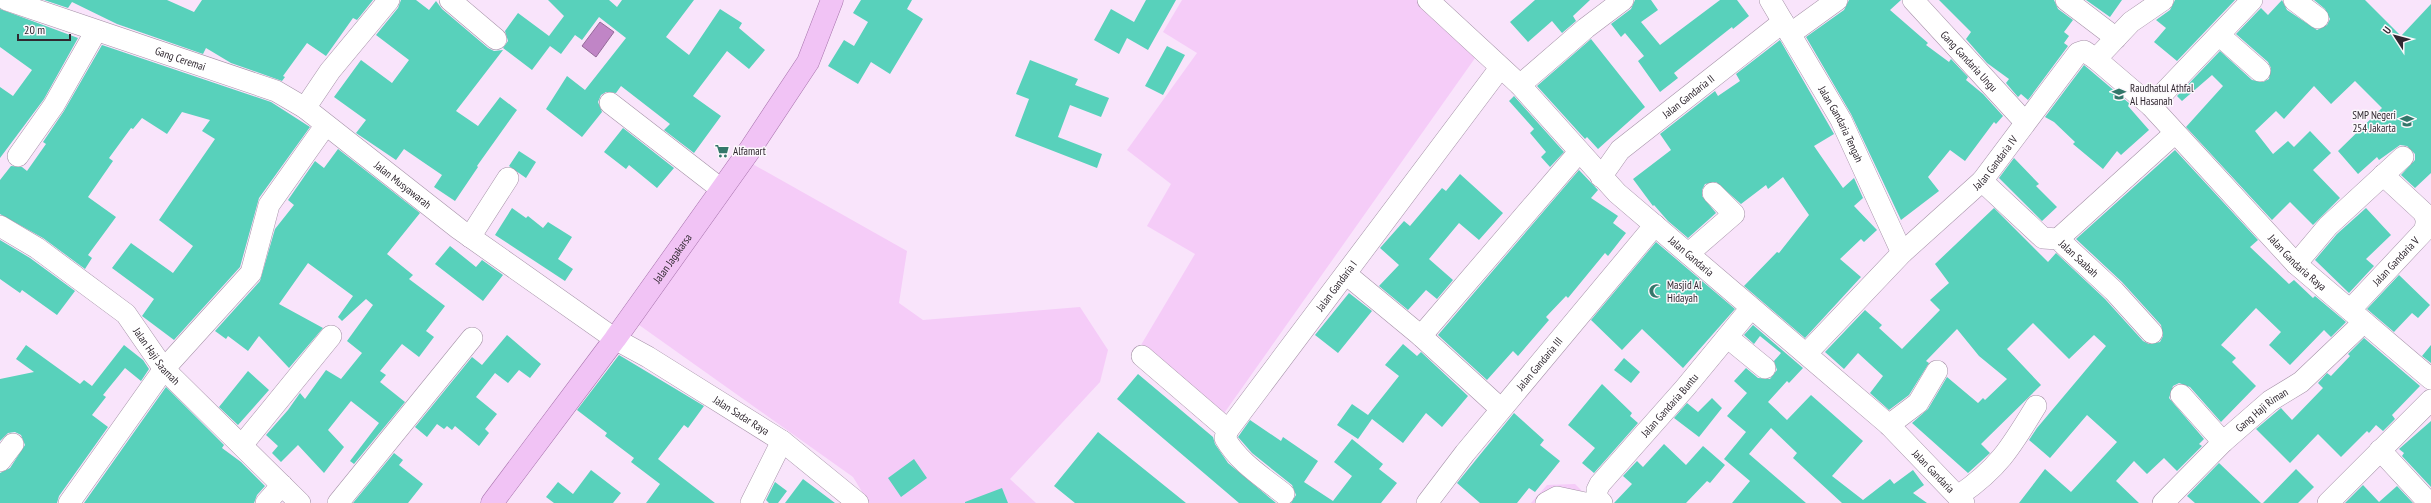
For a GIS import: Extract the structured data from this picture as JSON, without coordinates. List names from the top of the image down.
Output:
{
  "streets": {
    "main road": ["Jalan Jagakarsa"],
    "street": [
      "Gang Ceremai",
      "Gang Gandaria Ungu",
      "Jalan Gandaria II",
      "Jalan Gandaria Tengah",
      "Jalan Gandaria IV",
      "Jalan Musyawarah",
      "Jalan Gandaria",
      "Jalan Saabah",
      "Jalan Gandaria V",
      "Jalan Gandaria Raya",
      "Jalan Gandaria I",
      "Jalan Haji Saamah",
      "Jalan Gandaria III",
      "Jalan Gandaria Buntu",
      "Gang Haji Riman",
      "Jalan Sadar Raya"
    ]
  },
  "crossings": [
    ["Gang Ceremai", "Jalan Musyawarah"],
    ["Gang Gandaria Ungu", "Jalan Gandaria IV"],
    ["Jalan Gandaria II", "Jalan Gandaria Tengah"],
    ["Jalan Gandaria II", "Jalan Gandaria"],
    ["Jalan Gandaria Tengah", "Jalan Gandaria IV"],
    ["Jalan Gandaria IV", "Jalan Gandaria"],
    ["Jalan Gandaria IV", "Jalan Saabah"],
    ["Jalan Gandaria IV", "Jalan Gandaria Raya"],
    ["Jalan Musyawarah", "Jalan Jagakarsa"],
    ["Jalan Musyawarah", "Jalan Sadar Raya"],
    ["Jalan Gandaria", "Jalan Gandaria I"],
    ["Jalan Gandaria", "Jalan Gandaria III"],
    ["Jalan Gandaria", "Jalan Gandaria Buntu"],
    ["Jalan Jagakarsa", "Jalan Sadar Raya"],
    ["Jalan Gandaria V", "Jalan Gandaria Raya"],
    ["Jalan Gandaria V", "Gang Haji Riman"],
    ["Jalan Gandaria Raya", "Gang Haji Riman"]
  ],
  "places": {
    "school or university": ["Raudhatul Athfal Al Hasanah", "SMP Negeri 254 Jakarta"],
    "supermarket": ["Alfamart"],
    "mosque": ["Masjid Al Hidayah"]
  },
  "scale_bar": "20 m",
  "north": "top left"
}
